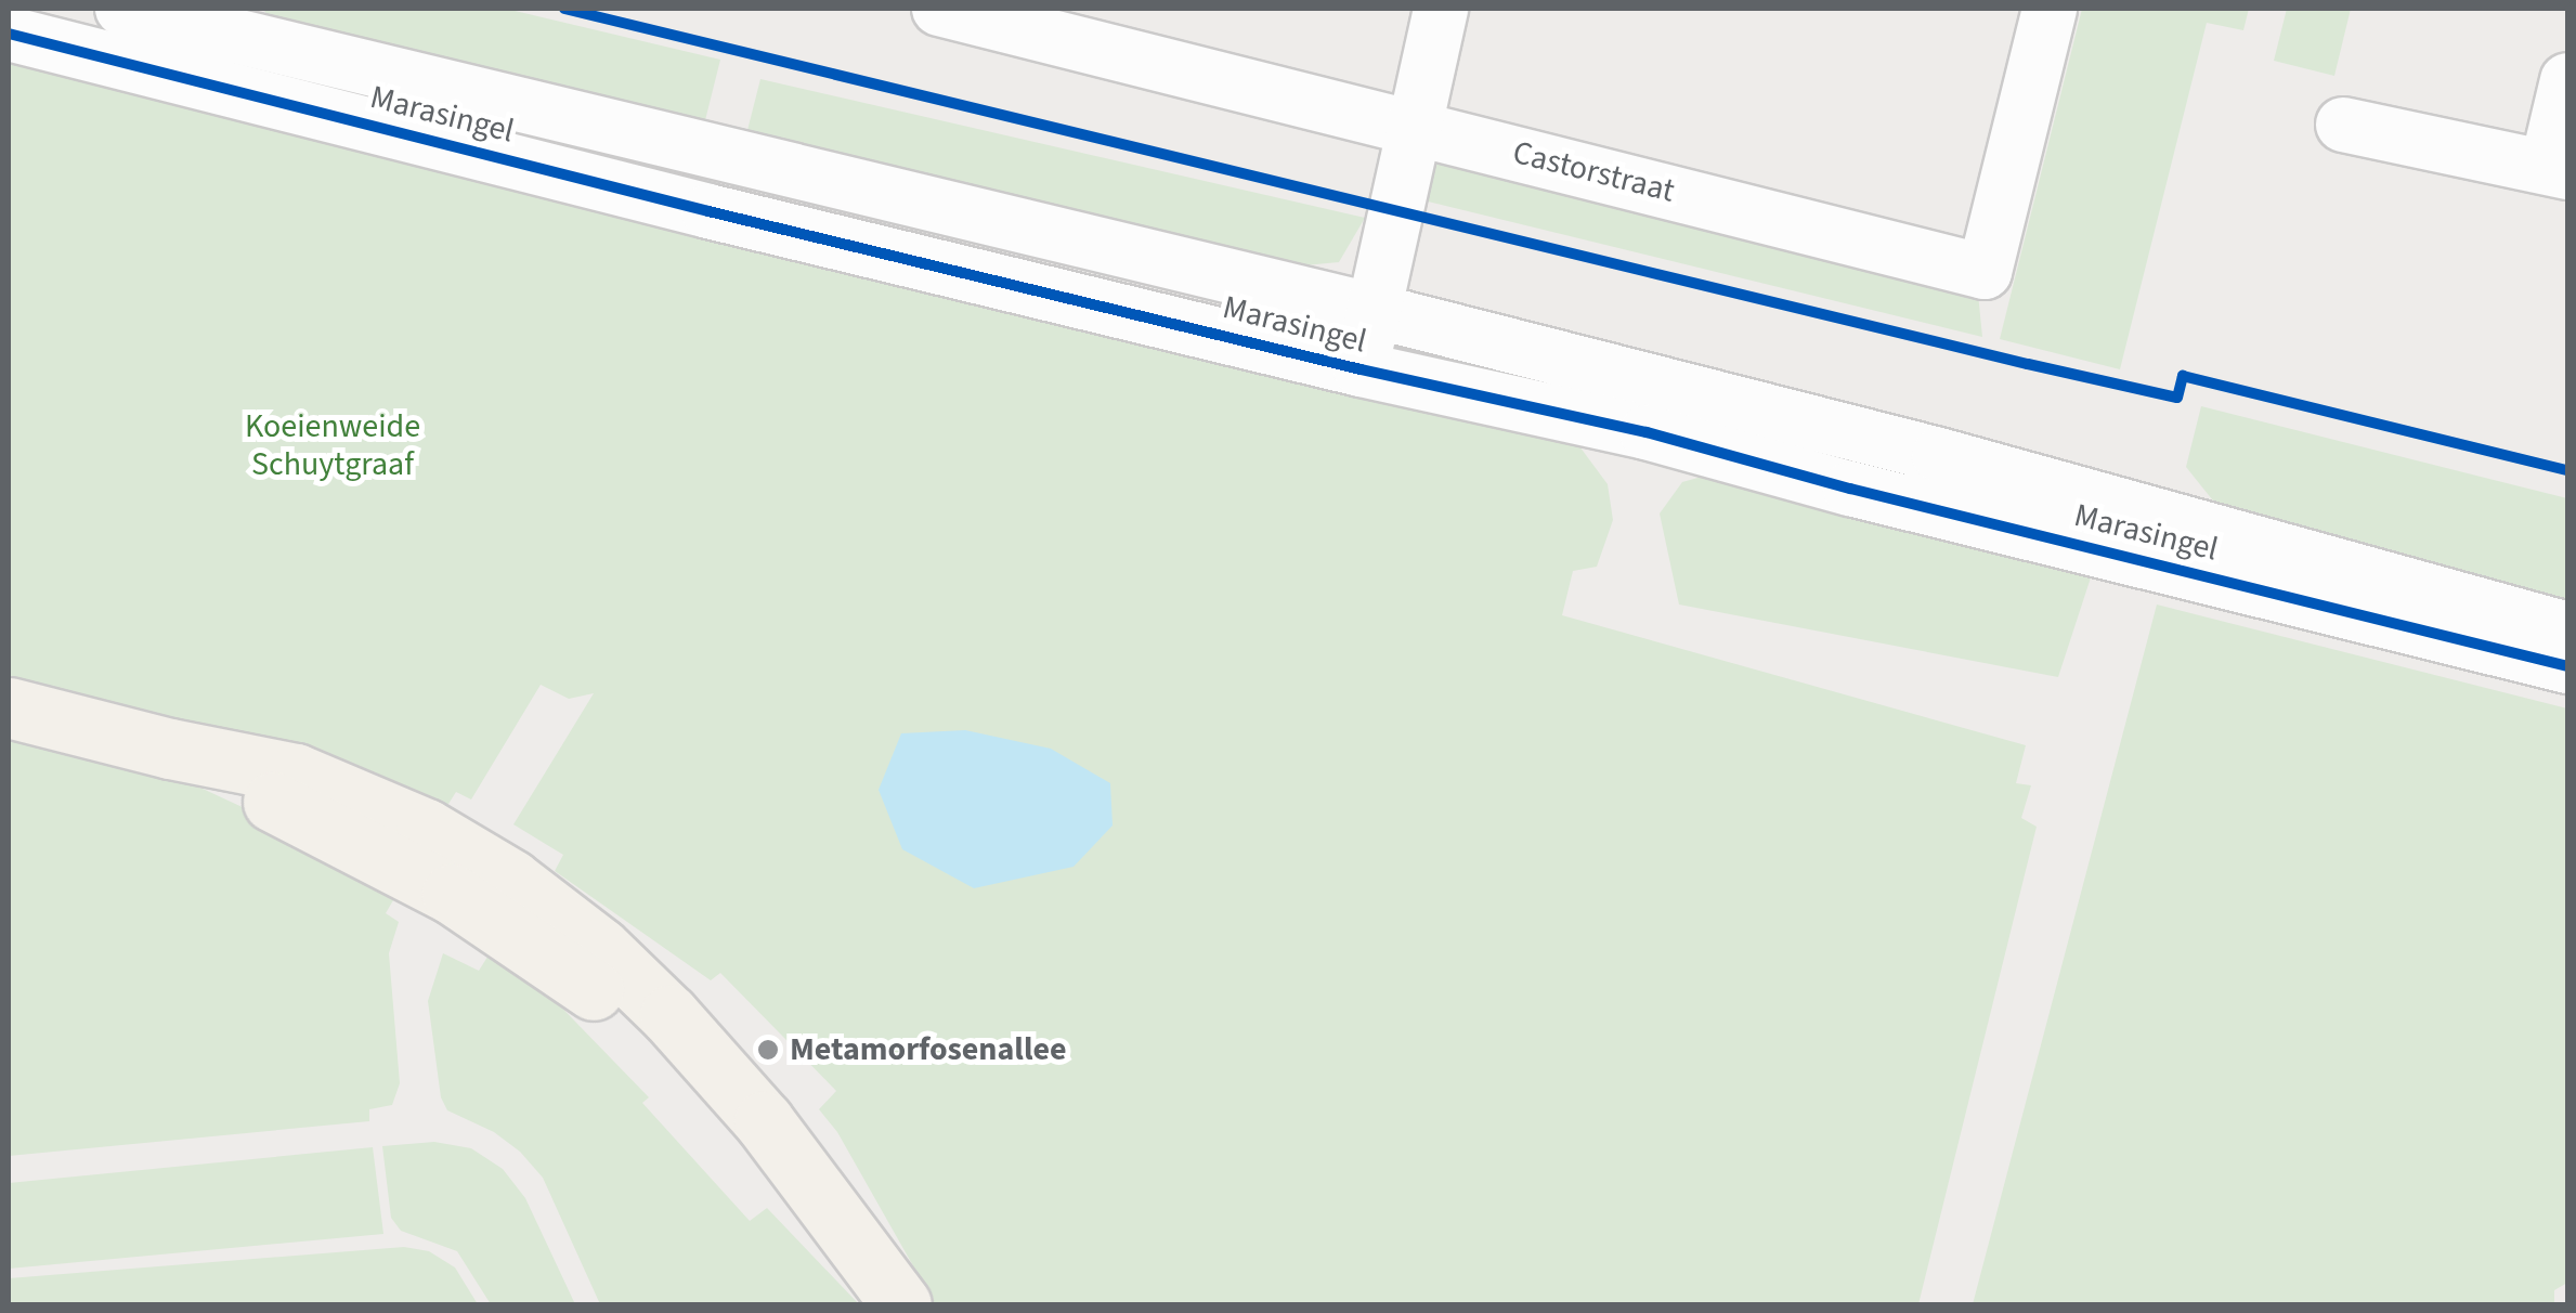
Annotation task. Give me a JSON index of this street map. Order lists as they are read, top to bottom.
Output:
{
  "streets": {
    "street": ["Marasingel", "Castorstraat"]
  },
  "parks": ["Koeienweide Schuytgraaf"],
  "places": ["Metamorfosenallee"]
}
